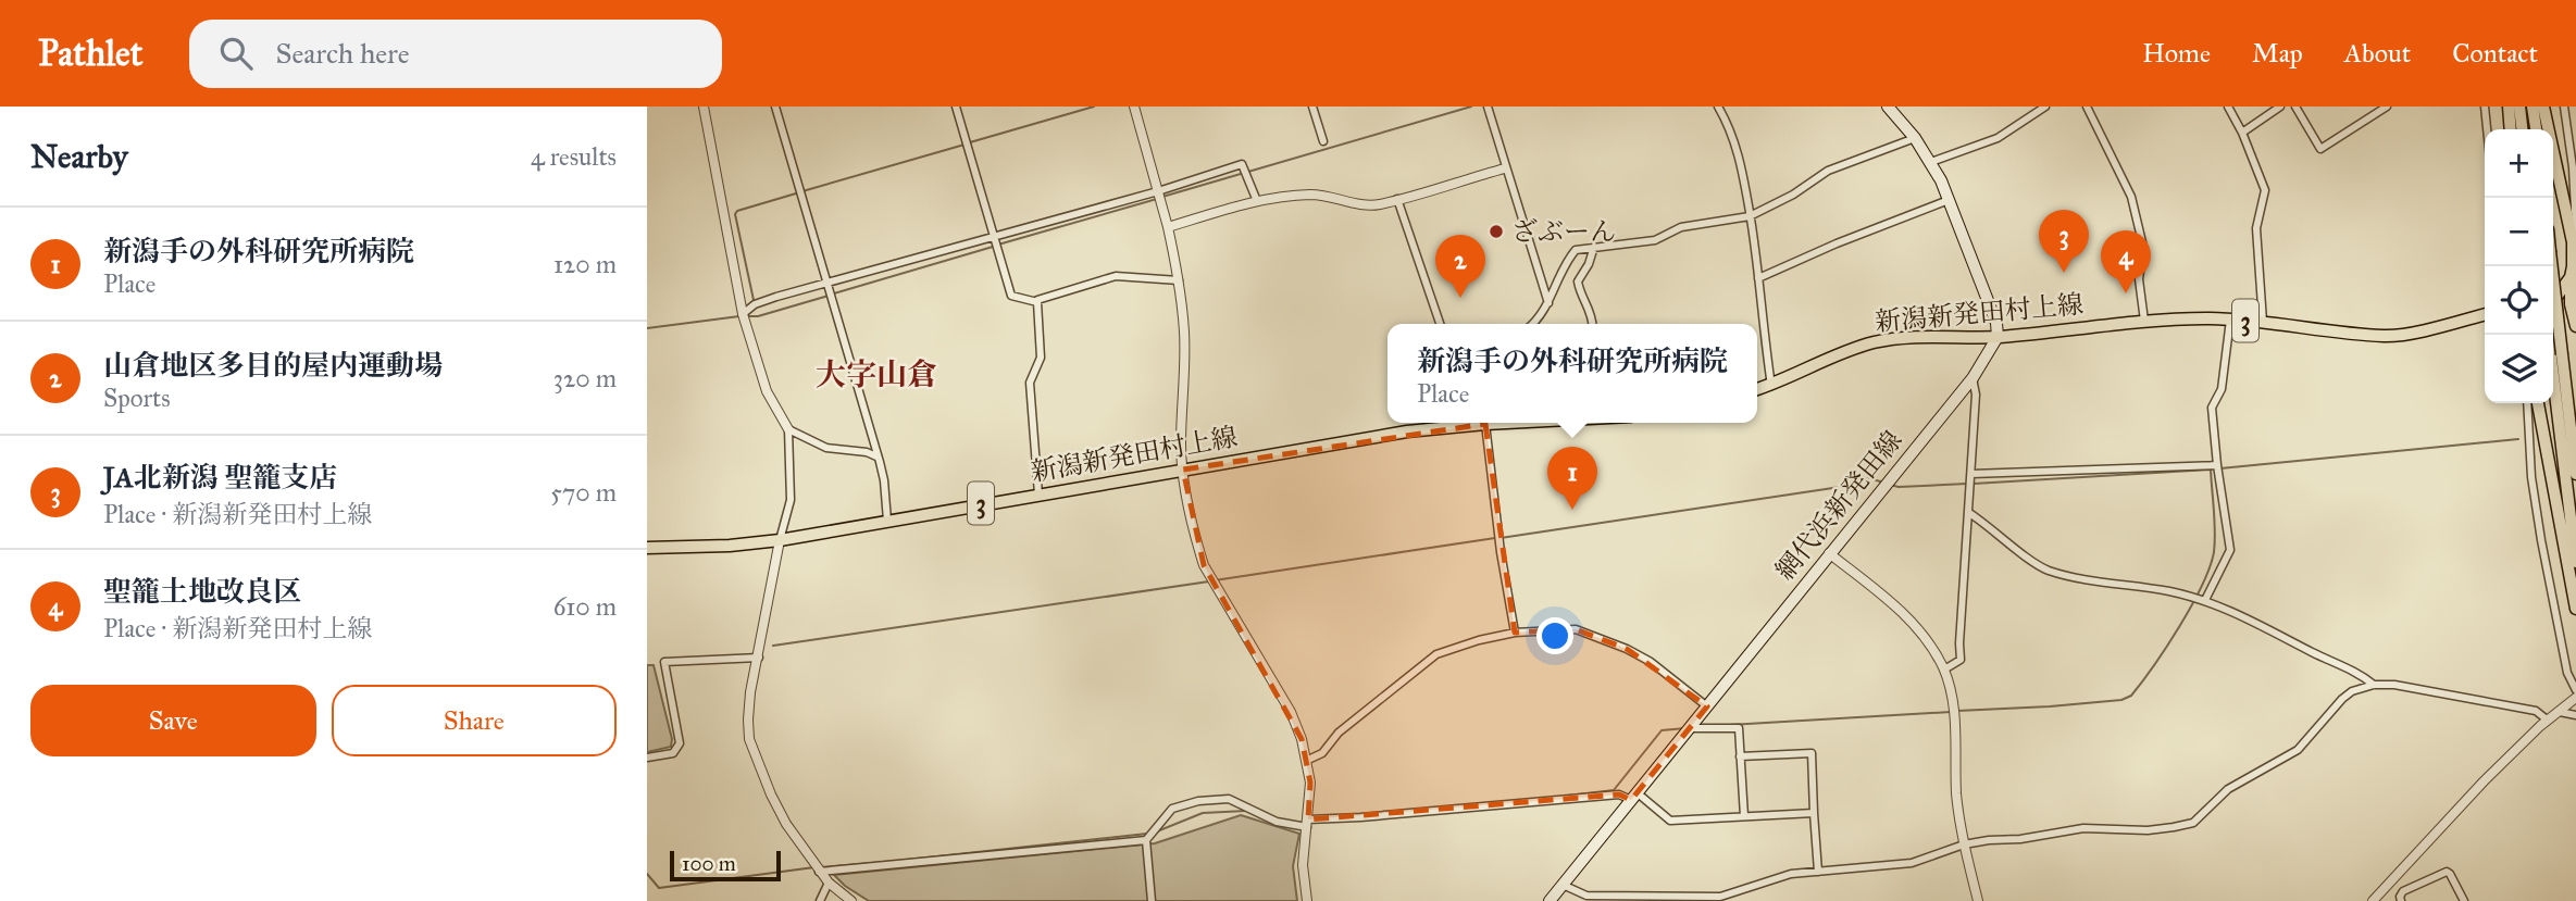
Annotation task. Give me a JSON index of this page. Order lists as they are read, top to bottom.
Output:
{
  "streets": {
    "main road": ["新潟新発田村上線", "3", "網代浜新発田線"]
  },
  "crossings": [
    ["新潟新発田村上線", "網代浜新発田線"]
  ],
  "districts": ["大字山倉"],
  "places": ["ざぶーん"],
  "scale_bar": "100 m",
  "page": {
    "header": "Pathlet",
    "search": "Search here",
    "nav": [
      "Home",
      "Map",
      "About",
      "Contact"
    ],
    "heading": ["Nearby", "4 results"],
    "map_buttons": ["+", "−"],
    "list": [
      {
        "mark": "1",
        "name": "新潟手の外科研究所病院",
        "note": "Place",
        "value": "120 m"
      },
      {
        "mark": "2",
        "name": "山倉地区多目的屋内運動場",
        "note": "Sports",
        "value": "320 m"
      },
      {
        "mark": "3",
        "name": "JA北新潟 聖籠支店",
        "note": "Place · 新潟新発田村上線",
        "value": "570 m"
      },
      {
        "mark": "4",
        "name": "聖籠土地改良区",
        "note": "Place · 新潟新発田村上線",
        "value": "610 m"
      }
    ],
    "pins": [
      "3",
      "4",
      "2",
      "1"
    ],
    "popup": ["新潟手の外科研究所病院", "Place"],
    "buttons": ["Save", "Share"],
    "scale": "100 m"
  }
}
